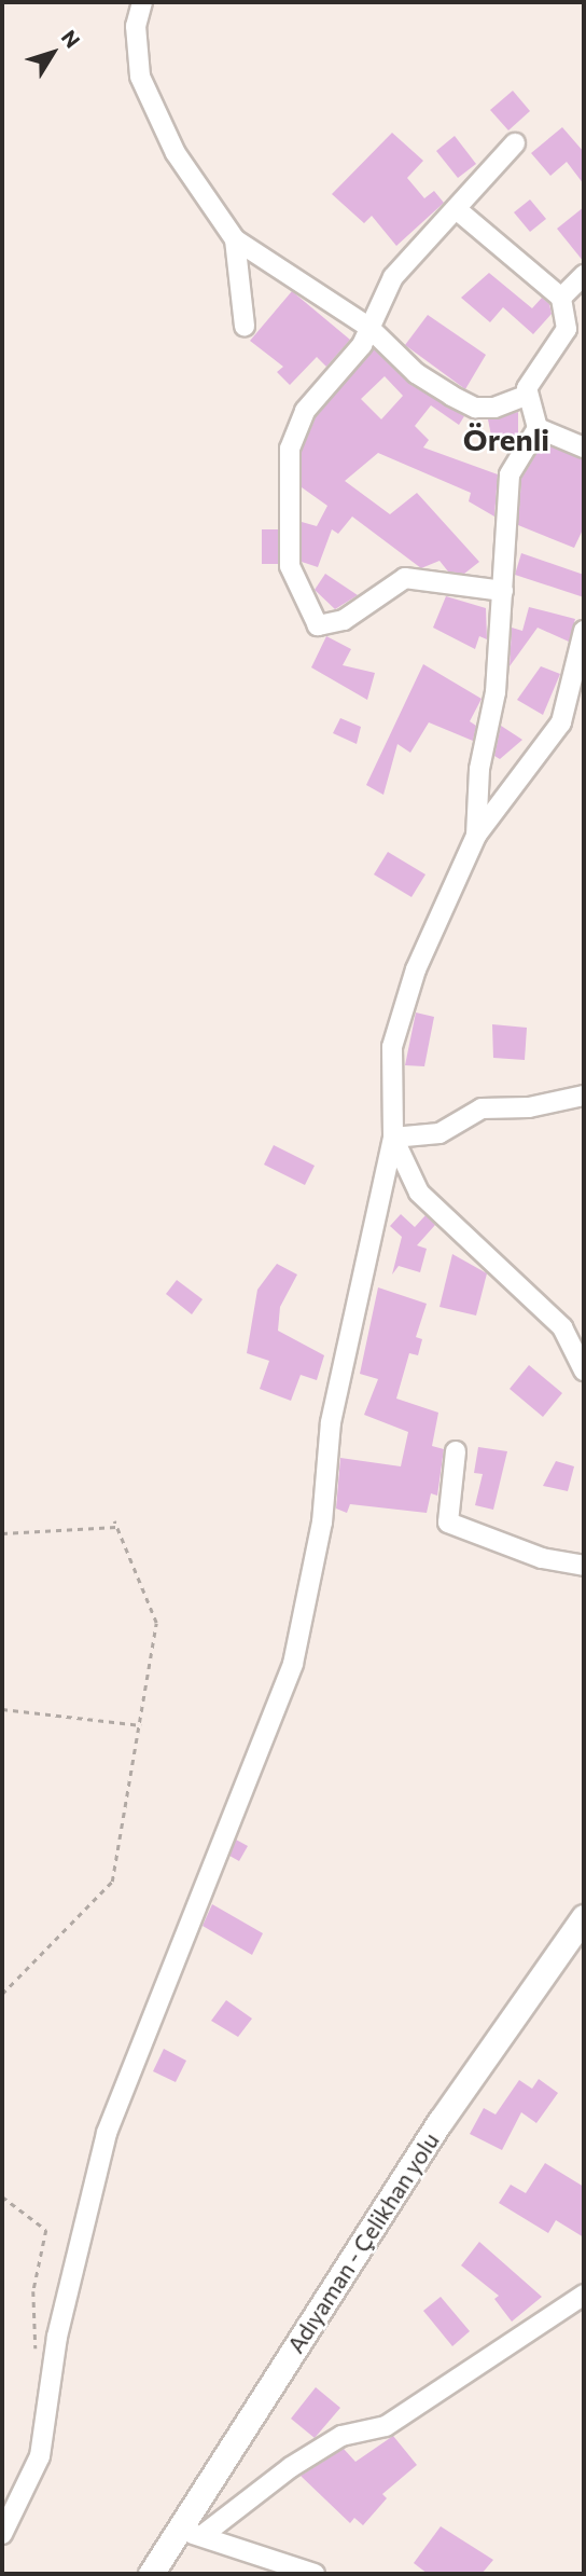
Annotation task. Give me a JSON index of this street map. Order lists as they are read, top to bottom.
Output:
{
  "streets": {
    "main road": ["Adıyaman - Çelikhan yolu"]
  },
  "districts": ["Örenli"],
  "north": "top right"
}
